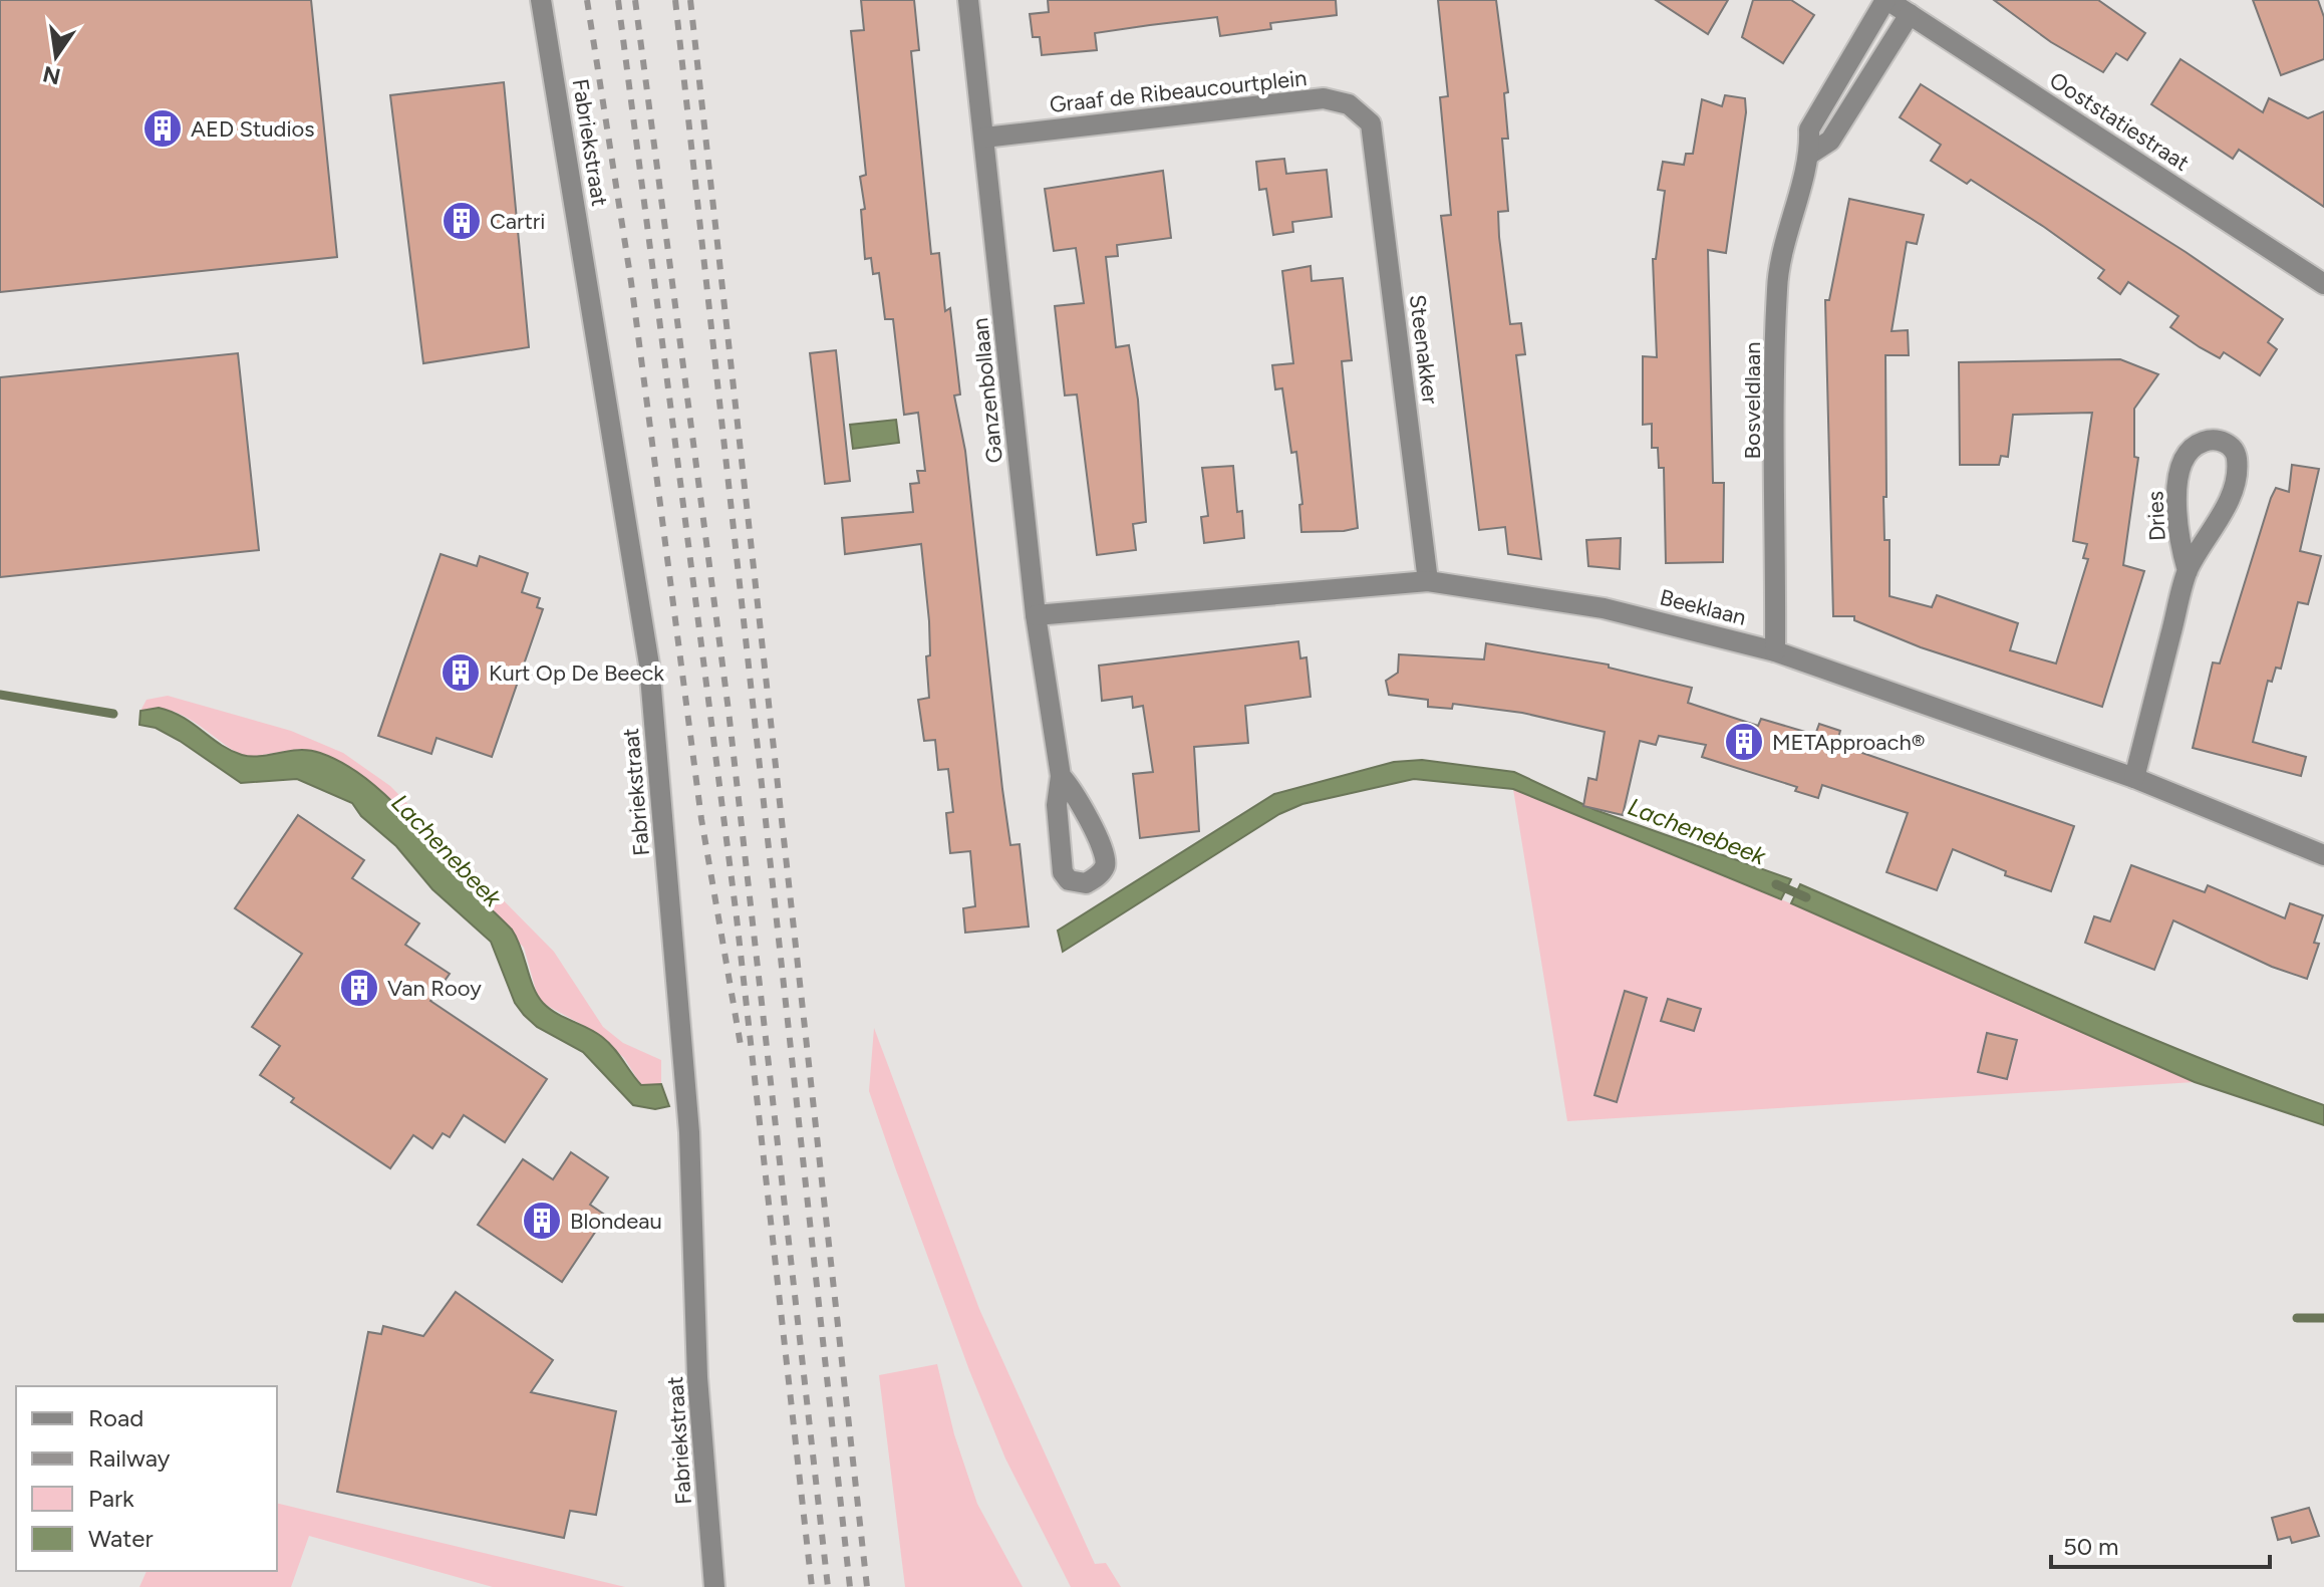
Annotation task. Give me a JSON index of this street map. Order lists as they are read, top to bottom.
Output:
{
  "streets": {
    "street": [
      "Graaf de Ribeaucourtplein",
      "Ooststatiestraat",
      "Fabriekstraat",
      "Steenakker",
      "Ganzenbollaan",
      "Bosveldlaan",
      "Dries",
      "Beeklaan"
    ]
  },
  "crossings": [
    ["Graaf de Ribeaucourtplein", "Steenakker"],
    ["Graaf de Ribeaucourtplein", "Ganzenbollaan"],
    ["Ooststatiestraat", "Bosveldlaan"],
    ["Steenakker", "Beeklaan"],
    ["Ganzenbollaan", "Beeklaan"],
    ["Bosveldlaan", "Beeklaan"],
    ["Dries", "Beeklaan"]
  ],
  "water": ["Lachenebeek"],
  "places": {
    "building": [
      "AED Studios",
      "Cartri",
      "Kurt Op De Beeck",
      "METApproach®",
      "Van Rooy",
      "Blondeau"
    ]
  },
  "legend": [
    "Road",
    "Railway",
    "Park",
    "Water"
  ],
  "scale_bar": "50 m",
  "north": "bottom"
}
